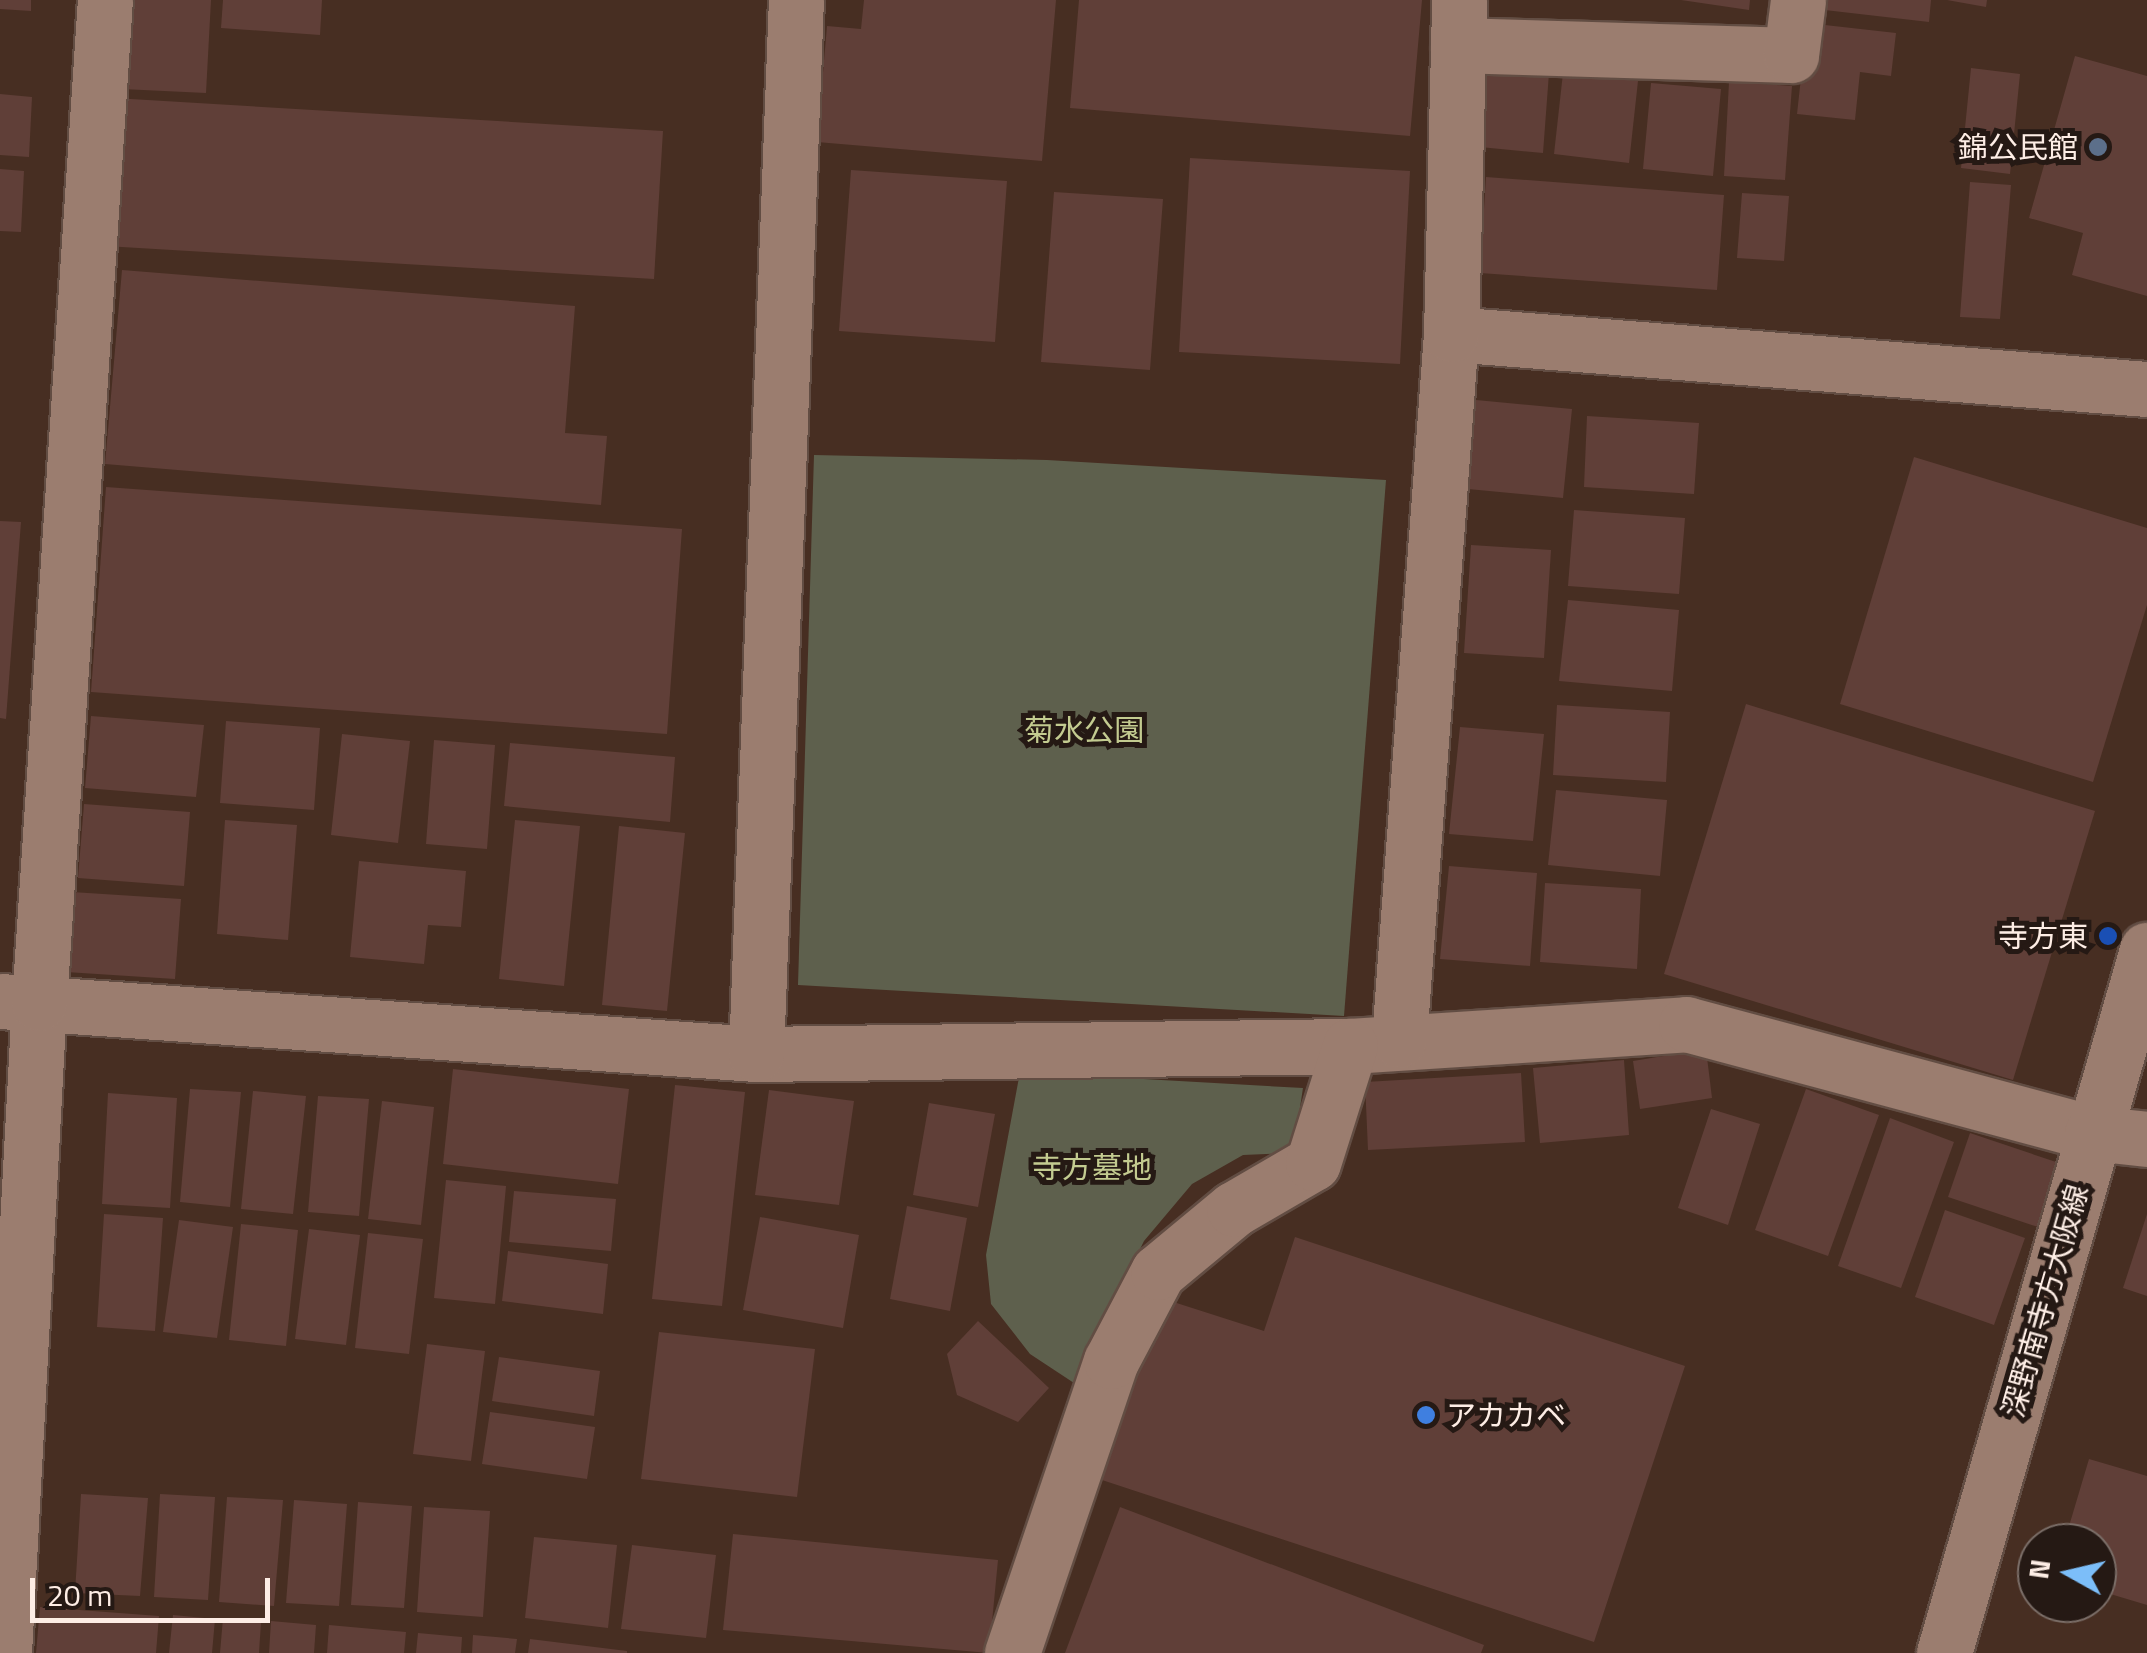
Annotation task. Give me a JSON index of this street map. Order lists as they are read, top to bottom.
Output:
{
  "streets": {
    "street": ["深野南寺方大阪線"]
  },
  "parks": ["菊水公園", "寺方墓地"],
  "places": ["錦公民館", "寺方東", "アカカベ"],
  "scale_bar": "20 m",
  "north": "left"
}
